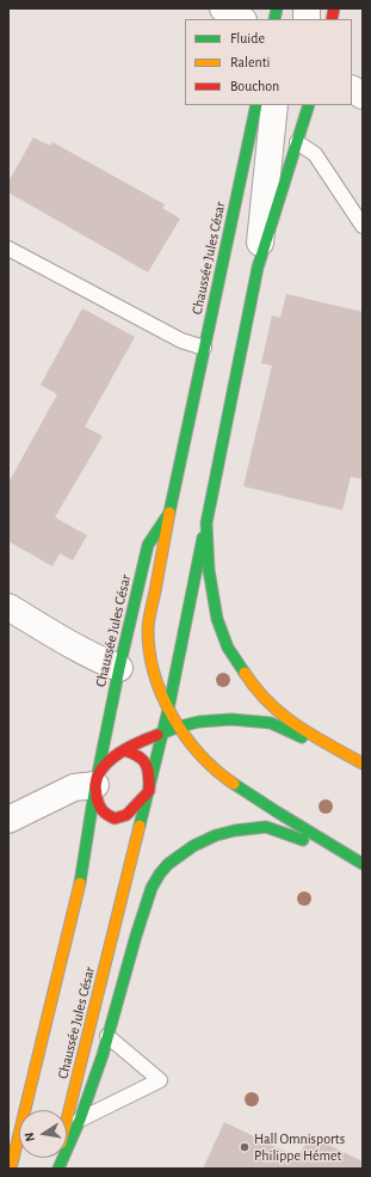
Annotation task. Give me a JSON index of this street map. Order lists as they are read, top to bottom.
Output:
{
  "streets": {
    "main road": ["Chaussée Jules César"]
  },
  "places": ["Hall Omnisports Philippe Hémet"],
  "legend": ["Fluide", "Ralenti", "Bouchon"],
  "north": "left"
}
